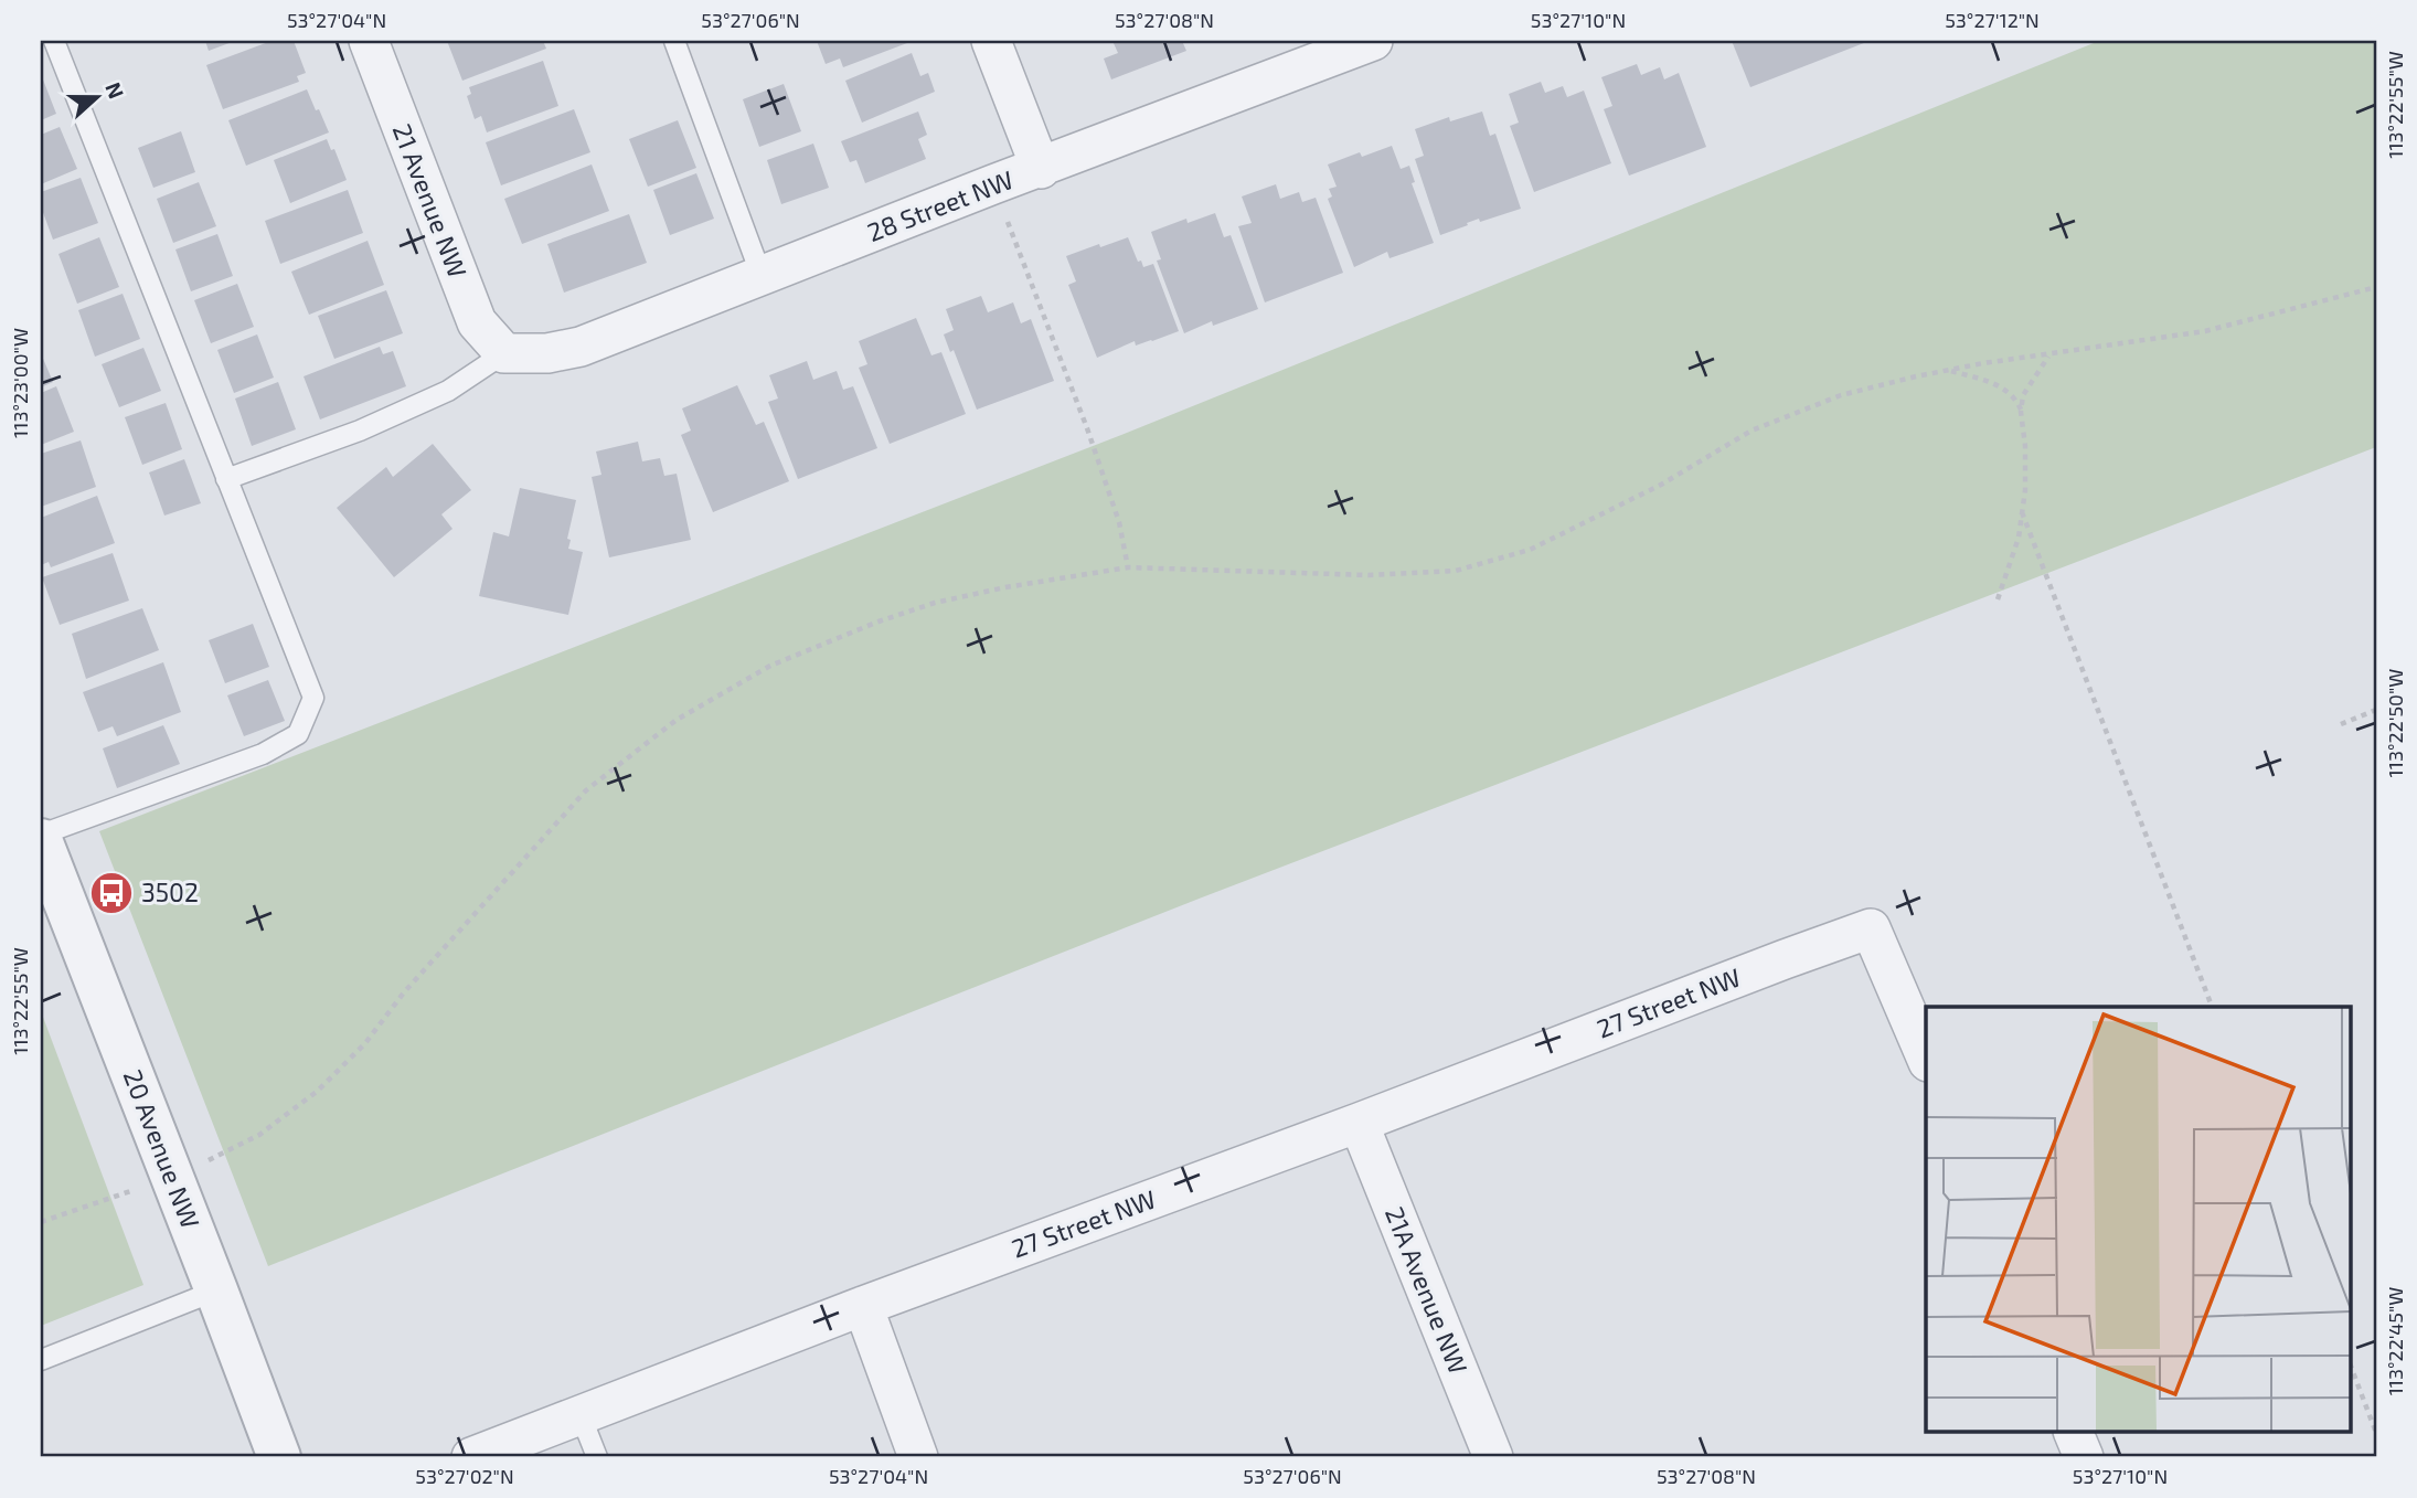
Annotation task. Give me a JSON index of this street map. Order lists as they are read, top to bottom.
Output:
{
  "streets": {
    "street": [
      "21 Avenue NW",
      "28 Street NW",
      "27 Street NW",
      "20 Avenue NW",
      "21A Avenue NW"
    ]
  },
  "crossings": [
    ["21 Avenue NW", "28 Street NW"],
    ["27 Street NW", "21A Avenue NW"]
  ],
  "places": {
    "bus stop": ["3502"]
  },
  "north": "right",
  "coordinates": [
    "53°27'04\"N",
    "53°27'06\"N",
    "53°27'08\"N",
    "53°27'10\"N",
    "53°27'12\"N",
    "113°22'55\"W",
    "113°23'00\"W",
    "113°22'50\"W",
    "113°22'45\"W",
    "53°27'02\"N"
  ]
}
